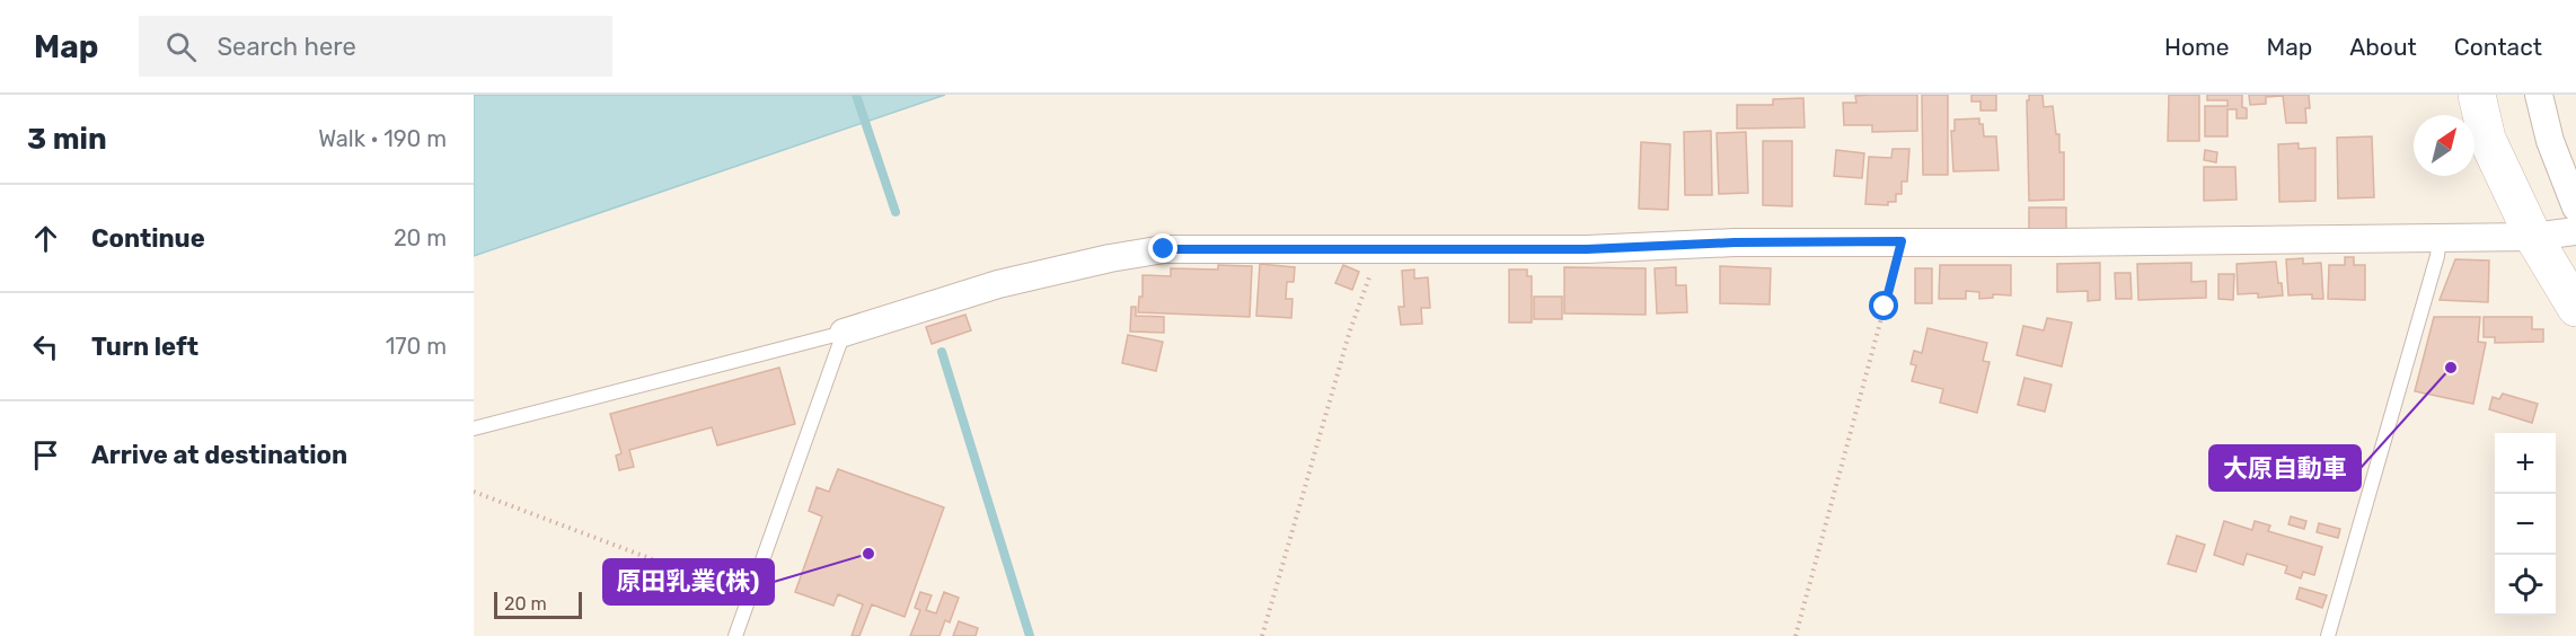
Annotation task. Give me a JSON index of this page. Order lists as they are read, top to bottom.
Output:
{
  "places": ["大原自動車", "原田乳業(株)"],
  "scale_bar": "20 m",
  "north": "top right",
  "page": {
    "header": "Map",
    "search": "Search here",
    "nav": [
      "Home",
      "Map",
      "About",
      "Contact"
    ],
    "heading": ["3 min", "Walk · 190 m"],
    "list": [
      ["Continue", "20 m"],
      ["Turn left", "170 m"],
      "Arrive at destination"
    ],
    "map_buttons": ["+", "−"],
    "scale": "20 m"
  }
}
